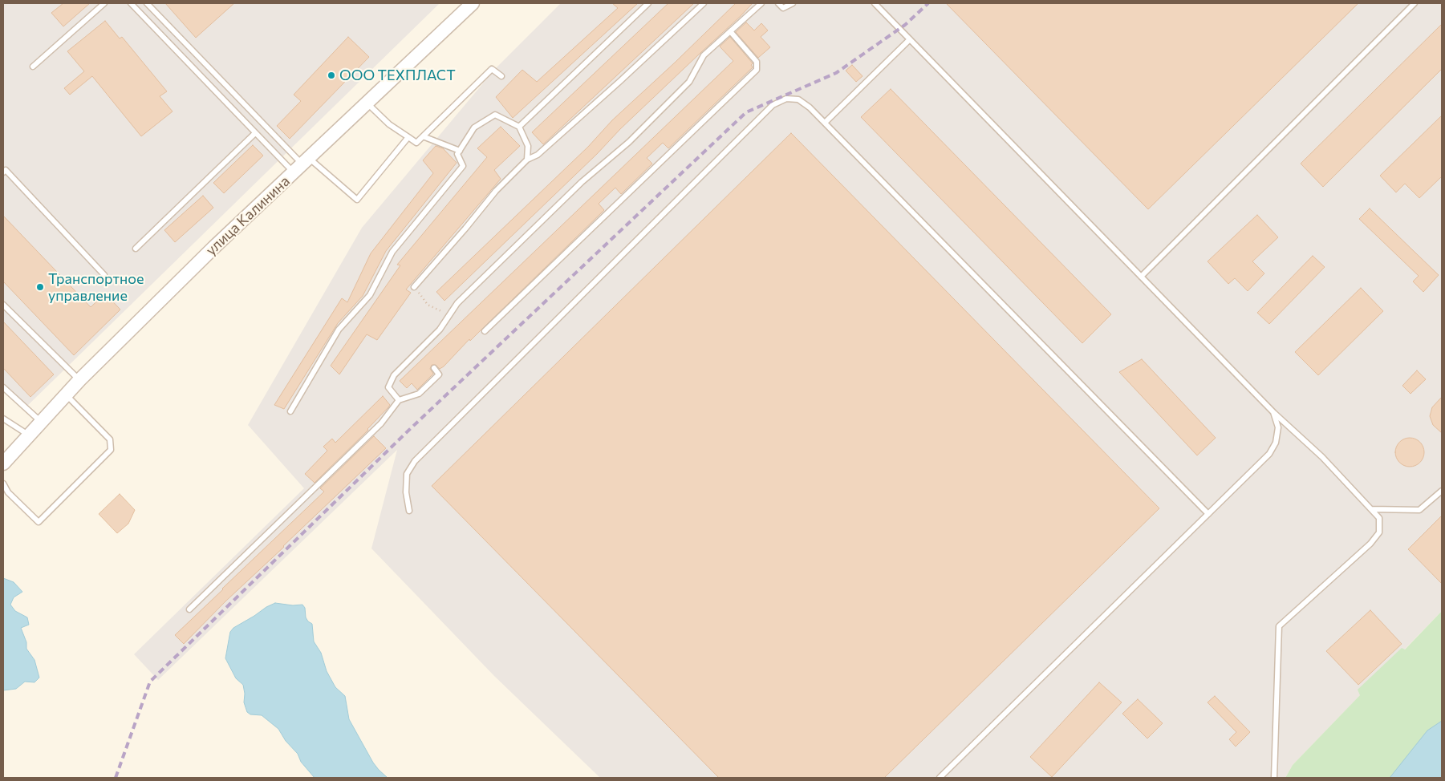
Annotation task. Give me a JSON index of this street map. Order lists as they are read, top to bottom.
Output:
{
  "streets": {
    "street": ["улица Калинина"]
  },
  "places": ["ООО ТЕХПЛАСТ", "Транспортное управление"]
}
